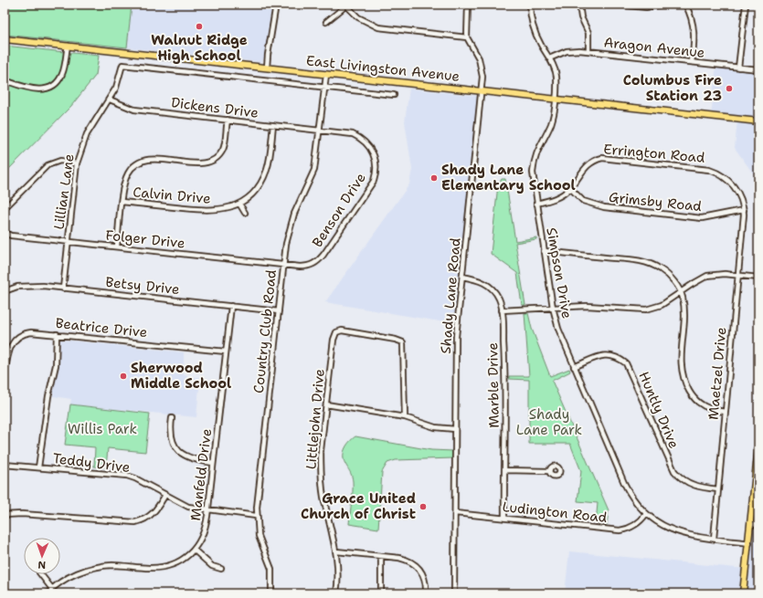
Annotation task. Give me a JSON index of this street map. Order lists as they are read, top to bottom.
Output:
{
  "streets": {
    "main road": ["East Livingston Avenue"],
    "street": [
      "Aragon Avenue",
      "Dickens Drive",
      "Errington Road",
      "Lillian Lane",
      "Calvin Drive",
      "Grimsby Road",
      "Benson Drive",
      "Folger Drive",
      "Simpson Drive",
      "Betsy Drive",
      "Shady Lane Road",
      "Beatrice Drive",
      "Country Club Road",
      "Maetzel Drive",
      "Marble Drive",
      "Huntly Drive",
      "Littlejohn Drive",
      "Teddy Drive",
      "Manfeld Drive",
      "Ludington Road"
    ]
  },
  "crossings": [
    ["Aragon Avenue", "Simpson Drive"],
    ["East Livingston Avenue", "Simpson Drive"],
    ["East Livingston Avenue", "Shady Lane Road"],
    ["East Livingston Avenue", "Country Club Road"],
    ["Dickens Drive", "Lillian Lane"],
    ["Dickens Drive", "Calvin Drive"],
    ["Dickens Drive", "Benson Drive"],
    ["Dickens Drive", "Country Club Road"],
    ["Errington Road", "Grimsby Road"],
    ["Errington Road", "Simpson Drive"],
    ["Errington Road", "Maetzel Drive"],
    ["Lillian Lane", "Folger Drive"],
    ["Lillian Lane", "Betsy Drive"],
    ["Lillian Lane", "Country Club Road"],
    ["Grimsby Road", "Maetzel Drive"],
    ["Benson Drive", "Folger Drive"],
    ["Benson Drive", "Country Club Road"],
    ["Folger Drive", "Country Club Road"],
    ["Simpson Drive", "Maetzel Drive"],
    ["Simpson Drive", "Huntly Drive"],
    ["Simpson Drive", "Ludington Road"],
    ["Betsy Drive", "Country Club Road"],
    ["Betsy Drive", "Manfeld Drive"],
    ["Shady Lane Road", "Marble Drive"],
    ["Shady Lane Road", "Ludington Road"],
    ["Beatrice Drive", "Manfeld Drive"],
    ["Country Club Road", "Teddy Drive"],
    ["Maetzel Drive", "Huntly Drive"],
    ["Marble Drive", "Ludington Road"],
    ["Teddy Drive", "Manfeld Drive"]
  ],
  "parks": ["Shady Lane Park", "Willis Park"],
  "places": [
    "Walnut Ridge High School",
    "Columbus Fire Station 23",
    "Shady Lane Elementary School",
    "Sherwood Middle School",
    "Grace United Church of Christ"
  ],
  "north": "bottom"
}
